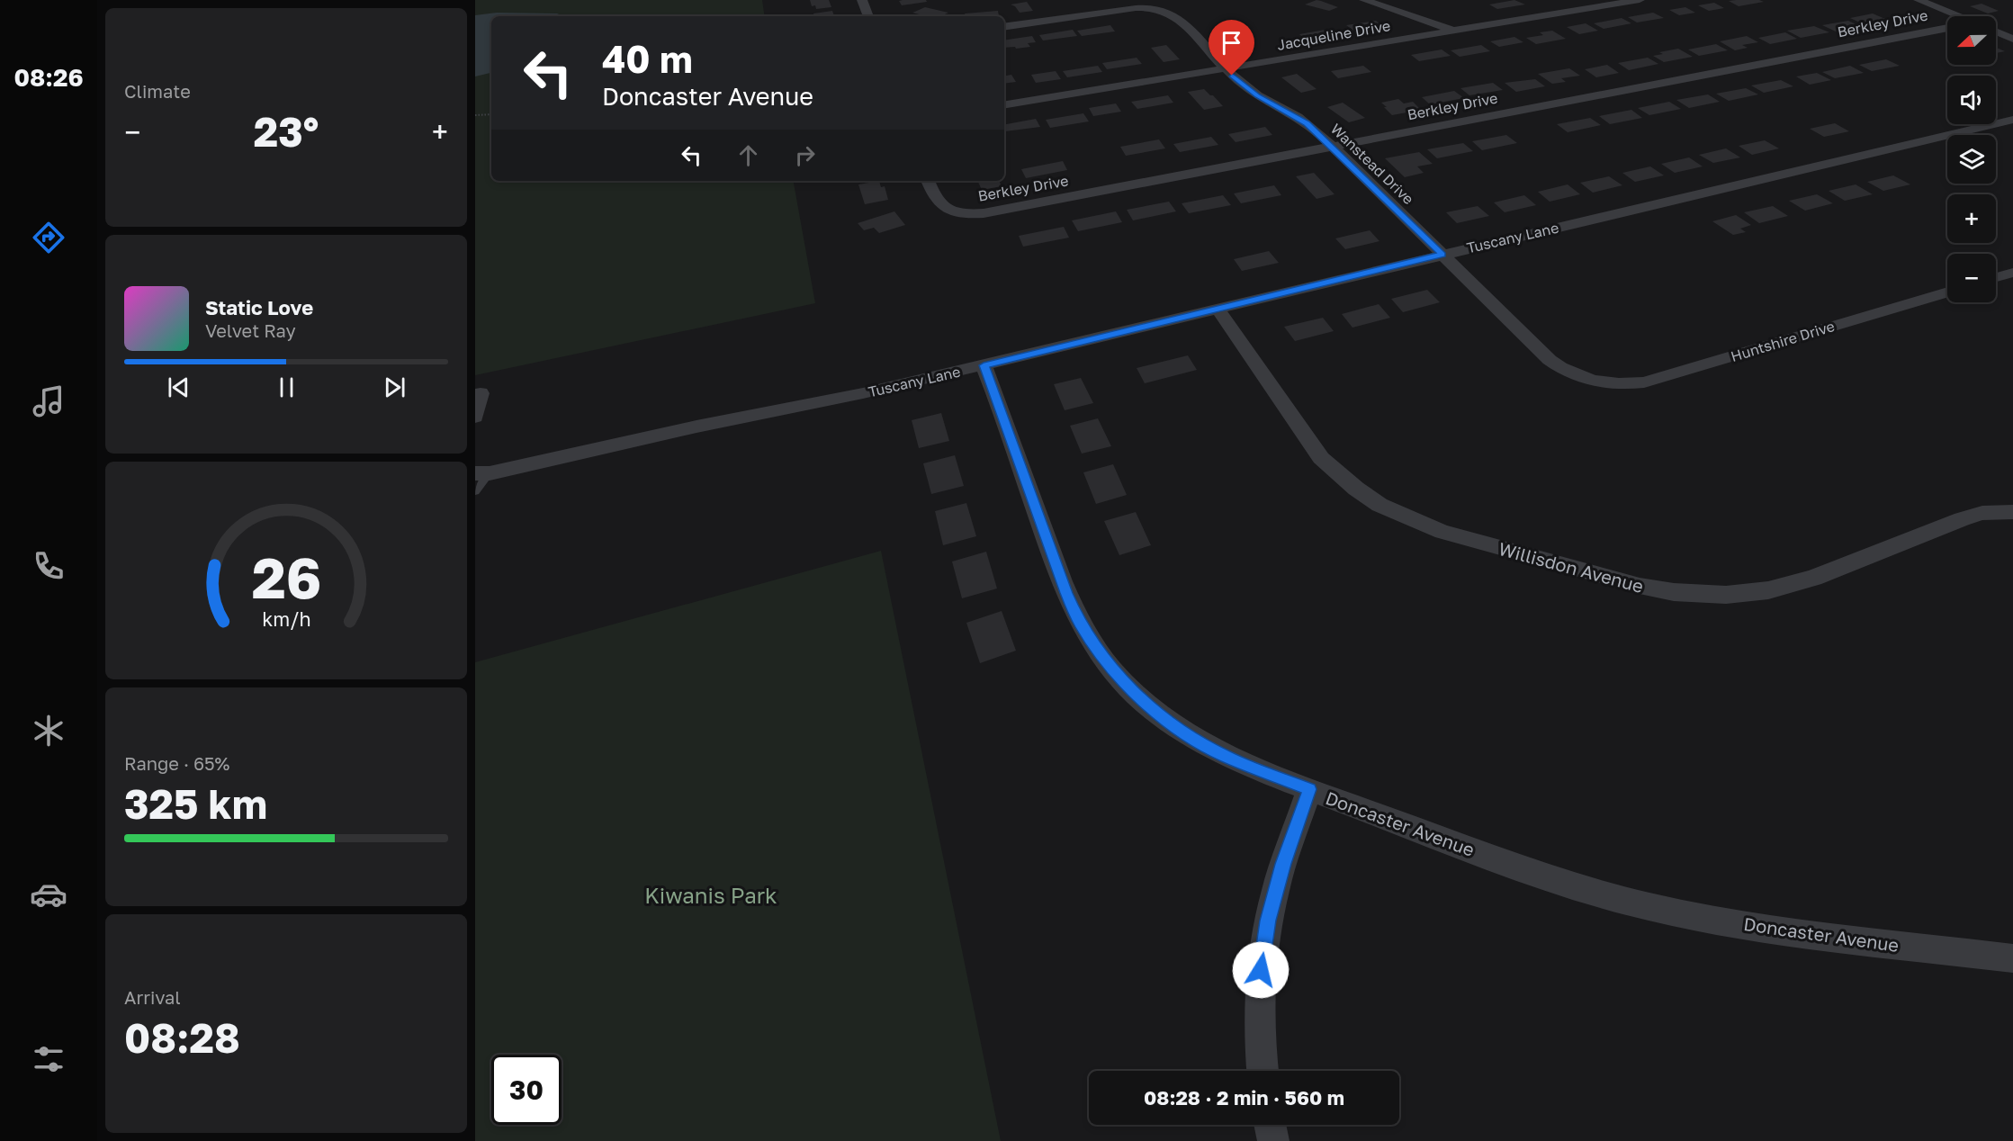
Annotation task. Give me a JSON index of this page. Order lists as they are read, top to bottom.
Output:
{
  "streets": {
    "street": [
      "Berkley Drive",
      "Jacqueline Drive",
      "Wanstead Drive",
      "Tuscany Lane",
      "Huntshire Drive",
      "Willisdon Avenue",
      "Doncaster Avenue"
    ]
  },
  "crossings": [
    ["Berkley Drive", "Wanstead Drive"],
    ["Jacqueline Drive", "Wanstead Drive"],
    ["Wanstead Drive", "Tuscany Lane"],
    ["Wanstead Drive", "Huntshire Drive"],
    ["Tuscany Lane", "Willisdon Avenue"],
    ["Tuscany Lane", "Doncaster Avenue"]
  ],
  "parks": ["Kiwanis Park"],
  "north": "left",
  "page": {
    "tabs": "08:26",
    "tile": [
      "Climate",
      ["Range · 65%", "325 km"],
      ["Arrival", "08:28"]
    ],
    "map_buttons": ["+", "−"],
    "turn": ["40 m", "Doncaster Avenue"],
    "heat": ["−", "23°", "+"],
    "song": ["Static Love", "Velvet Ray"],
    "limit": "30",
    "trip": "08:28 · 2 min · 560 m",
    "gauge": ["26", "km/h"]
  }
}
